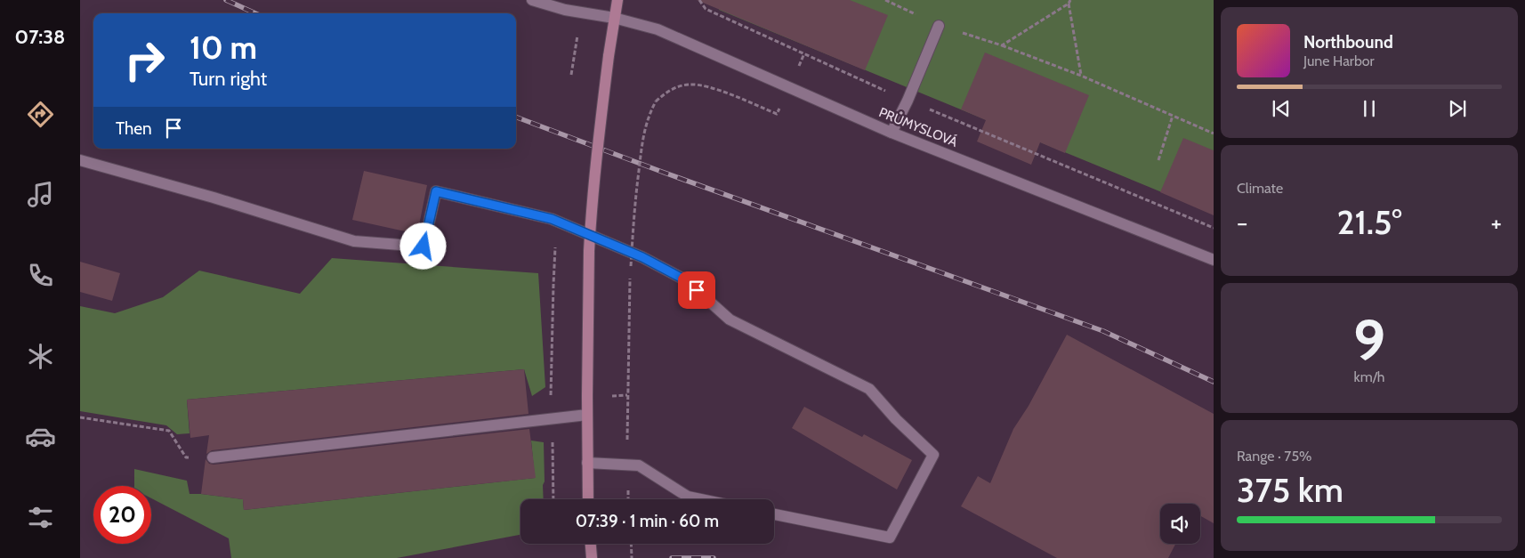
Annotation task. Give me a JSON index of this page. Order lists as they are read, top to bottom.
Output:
{
  "streets": {
    "street": ["PRŮMYSLOVÁ"]
  },
  "page": {
    "tabs": "07:38",
    "turn": ["10 m", "Turn right"],
    "song": ["Northbound", "June Harbor"],
    "then": "Then",
    "tile": [
      "Climate",
      ["9", "km/h"],
      ["Range · 75%", "375 km"]
    ],
    "heat": ["−", "21.5°", "+"],
    "limit": "20",
    "trip": "07:39 · 1 min · 60 m"
  }
}
